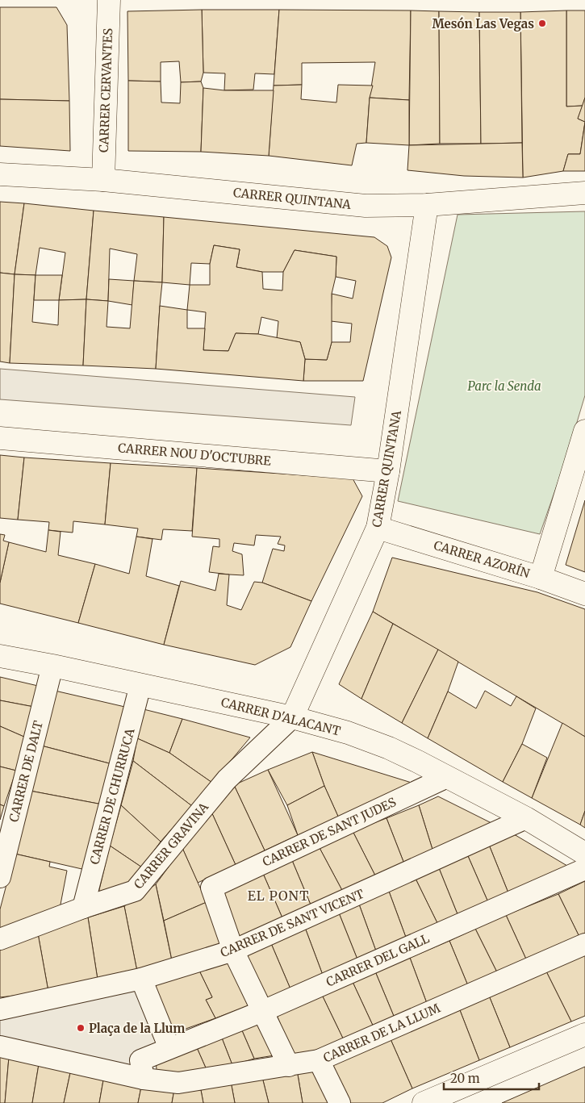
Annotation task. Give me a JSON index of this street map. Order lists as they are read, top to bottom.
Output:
{
  "streets": {
    "street": [
      "CARRER CERVANTES",
      "CARRER QUINTANA",
      "CARRER NOU D'OCTUBRE",
      "CARRER AZORÍN",
      "CARRER D'ALACANT",
      "CARRER DE DALT",
      "CARRER DE CHURRUCA",
      "CARRER DE SANT JUDES",
      "CARRER GRAVINA",
      "CARRER DE SANT VICENT",
      "CARRER DEL GALL",
      "CARRER DE LA LLUM"
    ]
  },
  "crossings": [
    ["CARRER CERVANTES", "CARRER QUINTANA"],
    ["CARRER QUINTANA", "CARRER NOU D'OCTUBRE"],
    ["CARRER QUINTANA", "CARRER AZORÍN"],
    ["CARRER QUINTANA", "CARRER D'ALACANT"],
    ["CARRER QUINTANA", "CARRER GRAVINA"],
    ["CARRER D'ALACANT", "CARRER DE DALT"],
    ["CARRER D'ALACANT", "CARRER DE CHURRUCA"],
    ["CARRER D'ALACANT", "CARRER DE SANT JUDES"],
    ["CARRER D'ALACANT", "CARRER GRAVINA"],
    ["CARRER D'ALACANT", "CARRER DE SANT VICENT"],
    ["CARRER DE CHURRUCA", "CARRER GRAVINA"],
    ["CARRER DE SANT JUDES", "CARRER DE SANT VICENT"],
    ["CARRER DEL GALL", "CARRER DE LA LLUM"]
  ],
  "districts": ["EL PONT"],
  "parks": ["Parc la Senda"],
  "places": ["Mesón Las Vegas", "Plaça de la Llum"],
  "scale_bar": "20 m"
}
